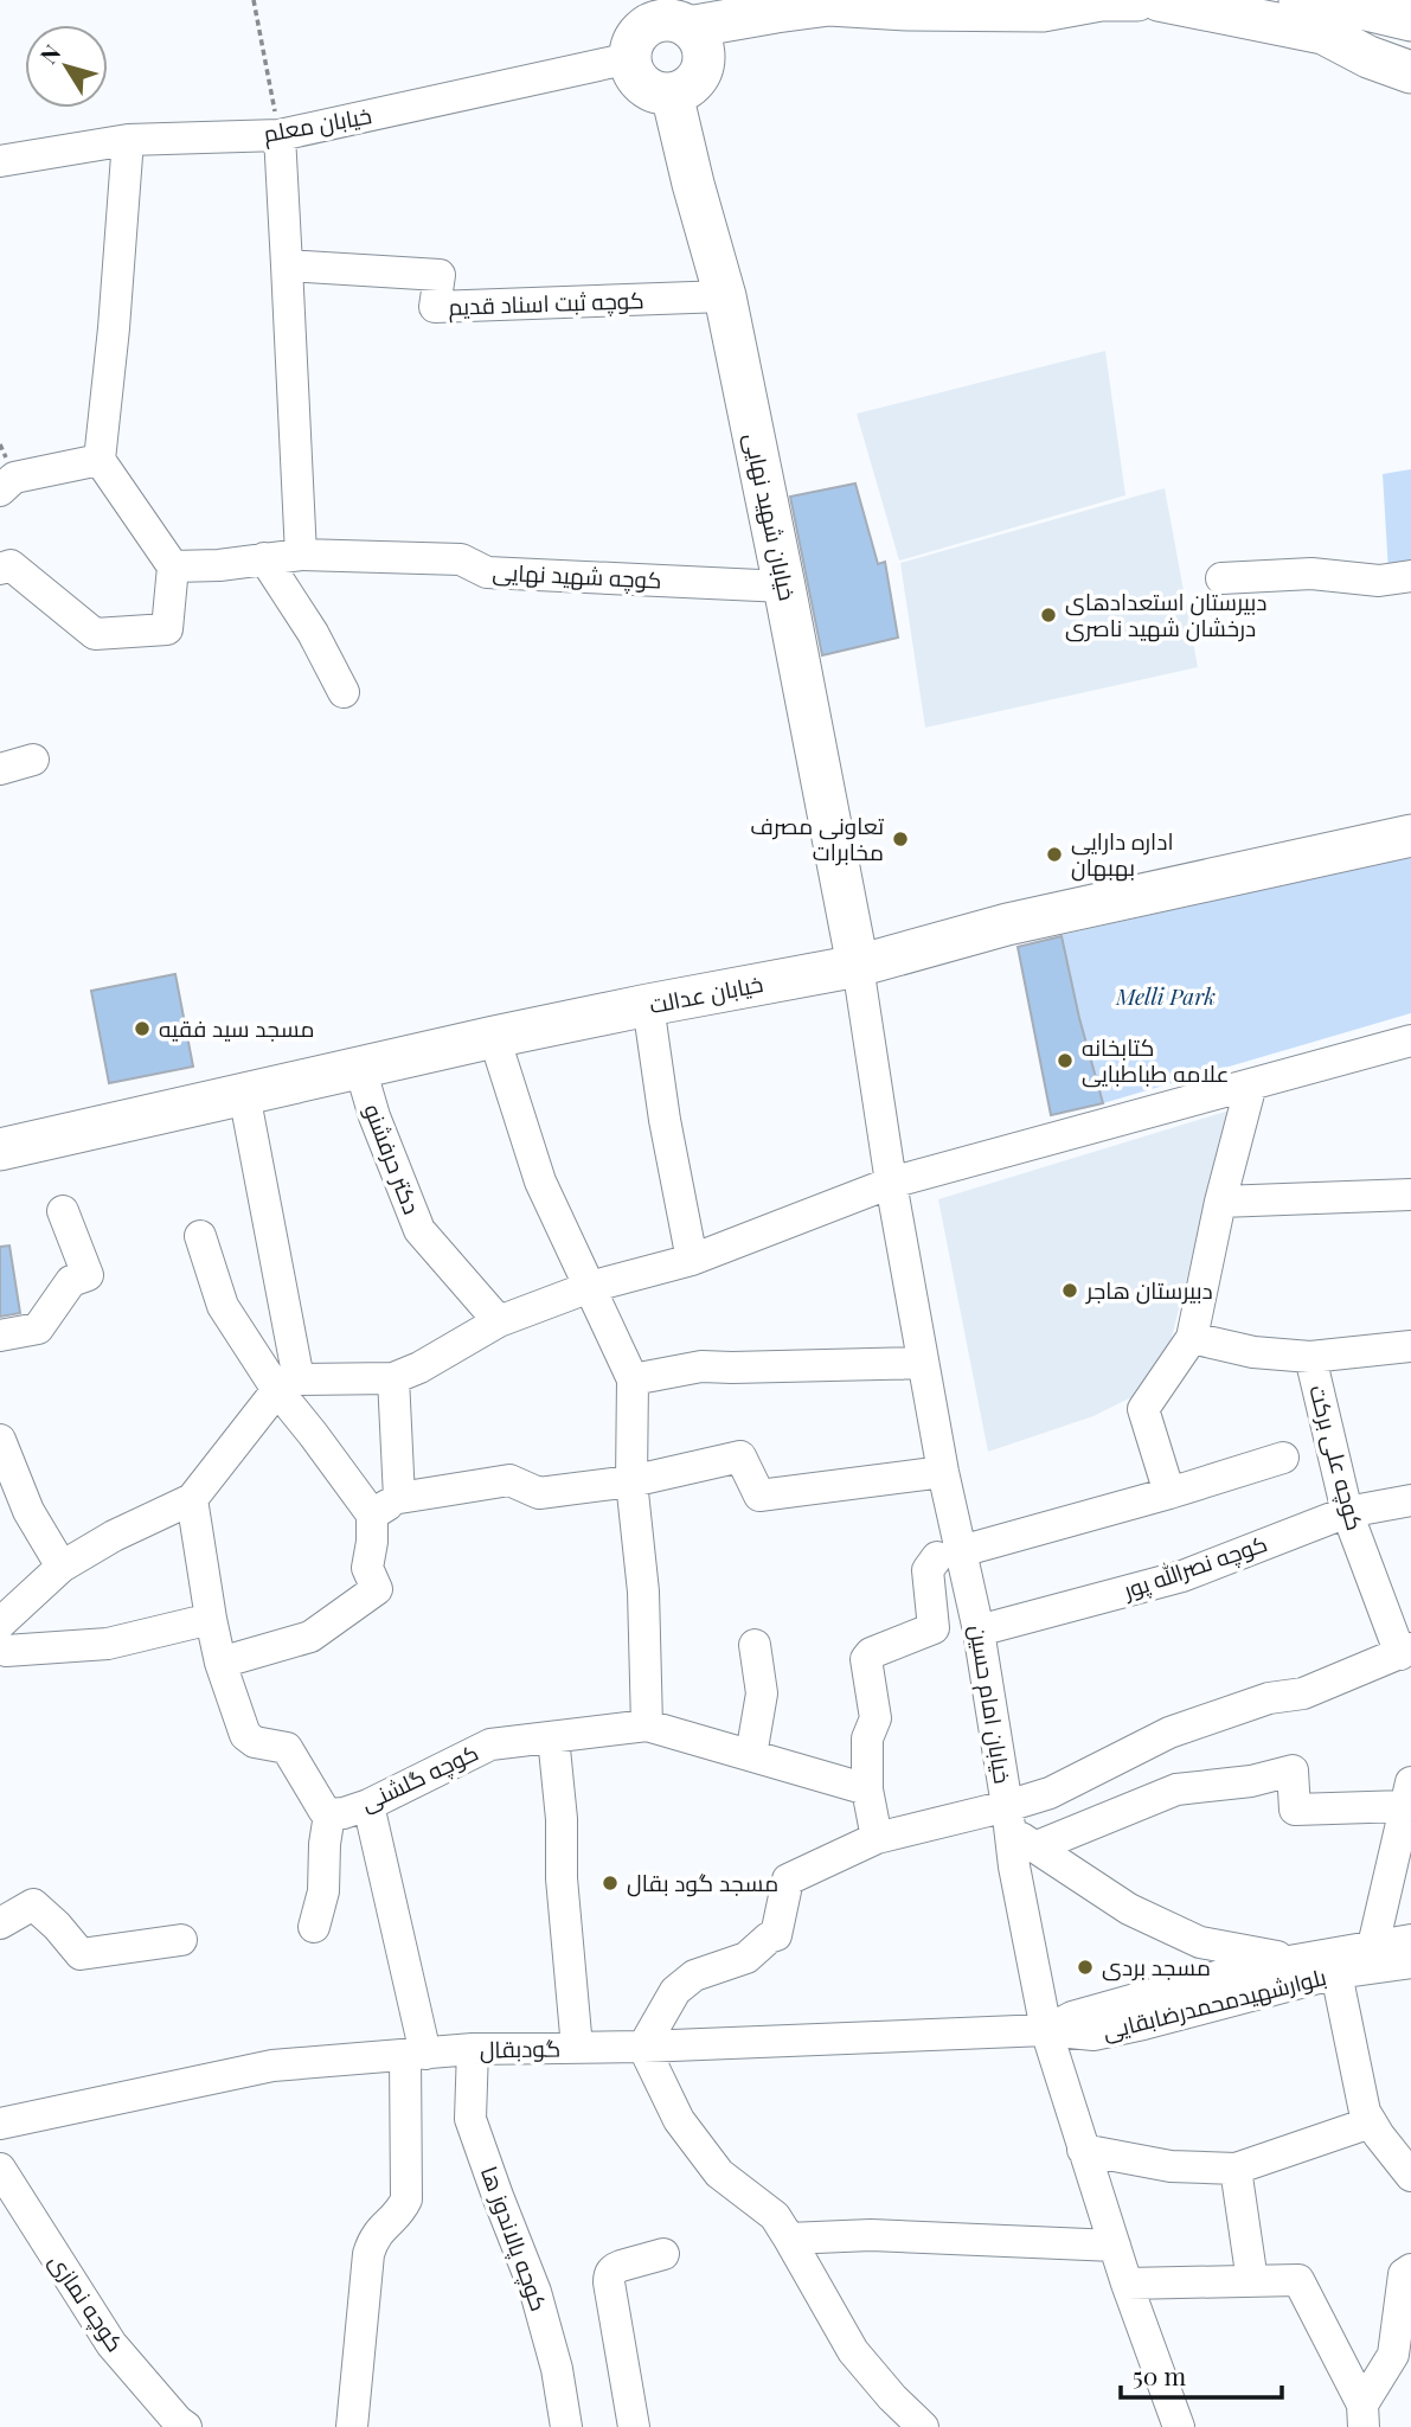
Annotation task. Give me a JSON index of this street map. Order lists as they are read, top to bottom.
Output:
{
  "streets": {
    "main road": ["خیابان شهید نهایی", "خیابان عدالت"],
    "street": [
      "خیابان معلم",
      "کوچه ثبت اسناد قدیم",
      "کوچه شهید نهایی",
      "دکتر حرفشنو",
      "کوچه علی برکت",
      "کوچه نصرالله پور",
      "خیابان امام حسین",
      "کوچه گلشنی",
      "بلوارشهیدمحمدرضابقایی",
      "گودبقال",
      "کوچه پالاندوز ها",
      "کوچه نمازی"
    ]
  },
  "crossings": [
    ["خیابان معلم", "خیابان شهید نهایی"],
    ["کوچه ثبت اسناد قدیم", "خیابان شهید نهایی"],
    ["خیابان شهید نهایی", "کوچه شهید نهایی"],
    ["خیابان شهید نهایی", "خیابان عدالت"],
    ["خیابان شهید نهایی", "خیابان امام حسین"],
    ["خیابان عدالت", "دکتر حرفشنو"],
    ["خیابان عدالت", "خیابان امام حسین"],
    ["کوچه علی برکت", "کوچه نصرالله پور"],
    ["کوچه نصرالله پور", "خیابان امام حسین"],
    ["خیابان امام حسین", "بلوارشهیدمحمدرضابقایی"],
    ["خیابان امام حسین", "گودبقال"],
    ["بلوارشهیدمحمدرضابقایی", "گودبقال"],
    ["گودبقال", "کوچه پالاندوز ها"]
  ],
  "parks": ["Melli Park"],
  "places": [
    "دبیرستان استعدادهای درخشان شهید ناصری",
    "تعاونی مصرف مخابرات",
    "اداره دارایی بهبهان",
    "مسجد سید فقیه",
    "کتابخانه علامه طباطبایی",
    "دبیرستان هاجر",
    "مسجد گود بقال",
    "مسجد بردی"
  ],
  "scale_bar": "50 m",
  "north": "top left"
}
